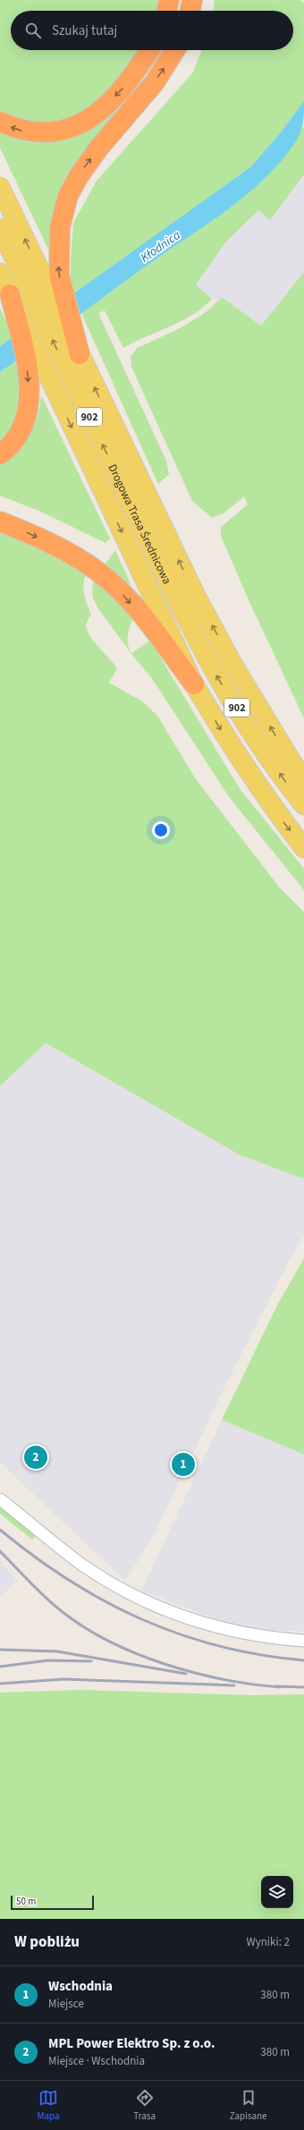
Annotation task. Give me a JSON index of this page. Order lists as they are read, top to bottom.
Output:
{
  "streets": {
    "main road": ["902", "Drogowa Trasa Średnicowa"]
  },
  "water": ["Kłodnica"],
  "scale_bar": "50 m",
  "page": {
    "search": "Szukaj tutaj",
    "pins": ["2", "1"],
    "scale": "50 m",
    "heading": ["W pobliżu", "Wyniki: 2"],
    "list": [
      {
        "mark": "1",
        "name": "Wschodnia",
        "note": "Miejsce",
        "value": "380 m"
      },
      {
        "mark": "2",
        "name": "MPL Power Elektro Sp. z o.o.",
        "note": "Miejsce · Wschodnia",
        "value": "380 m"
      }
    ],
    "nav": ["Mapa", "Trasa", "Zapisane"]
  }
}
